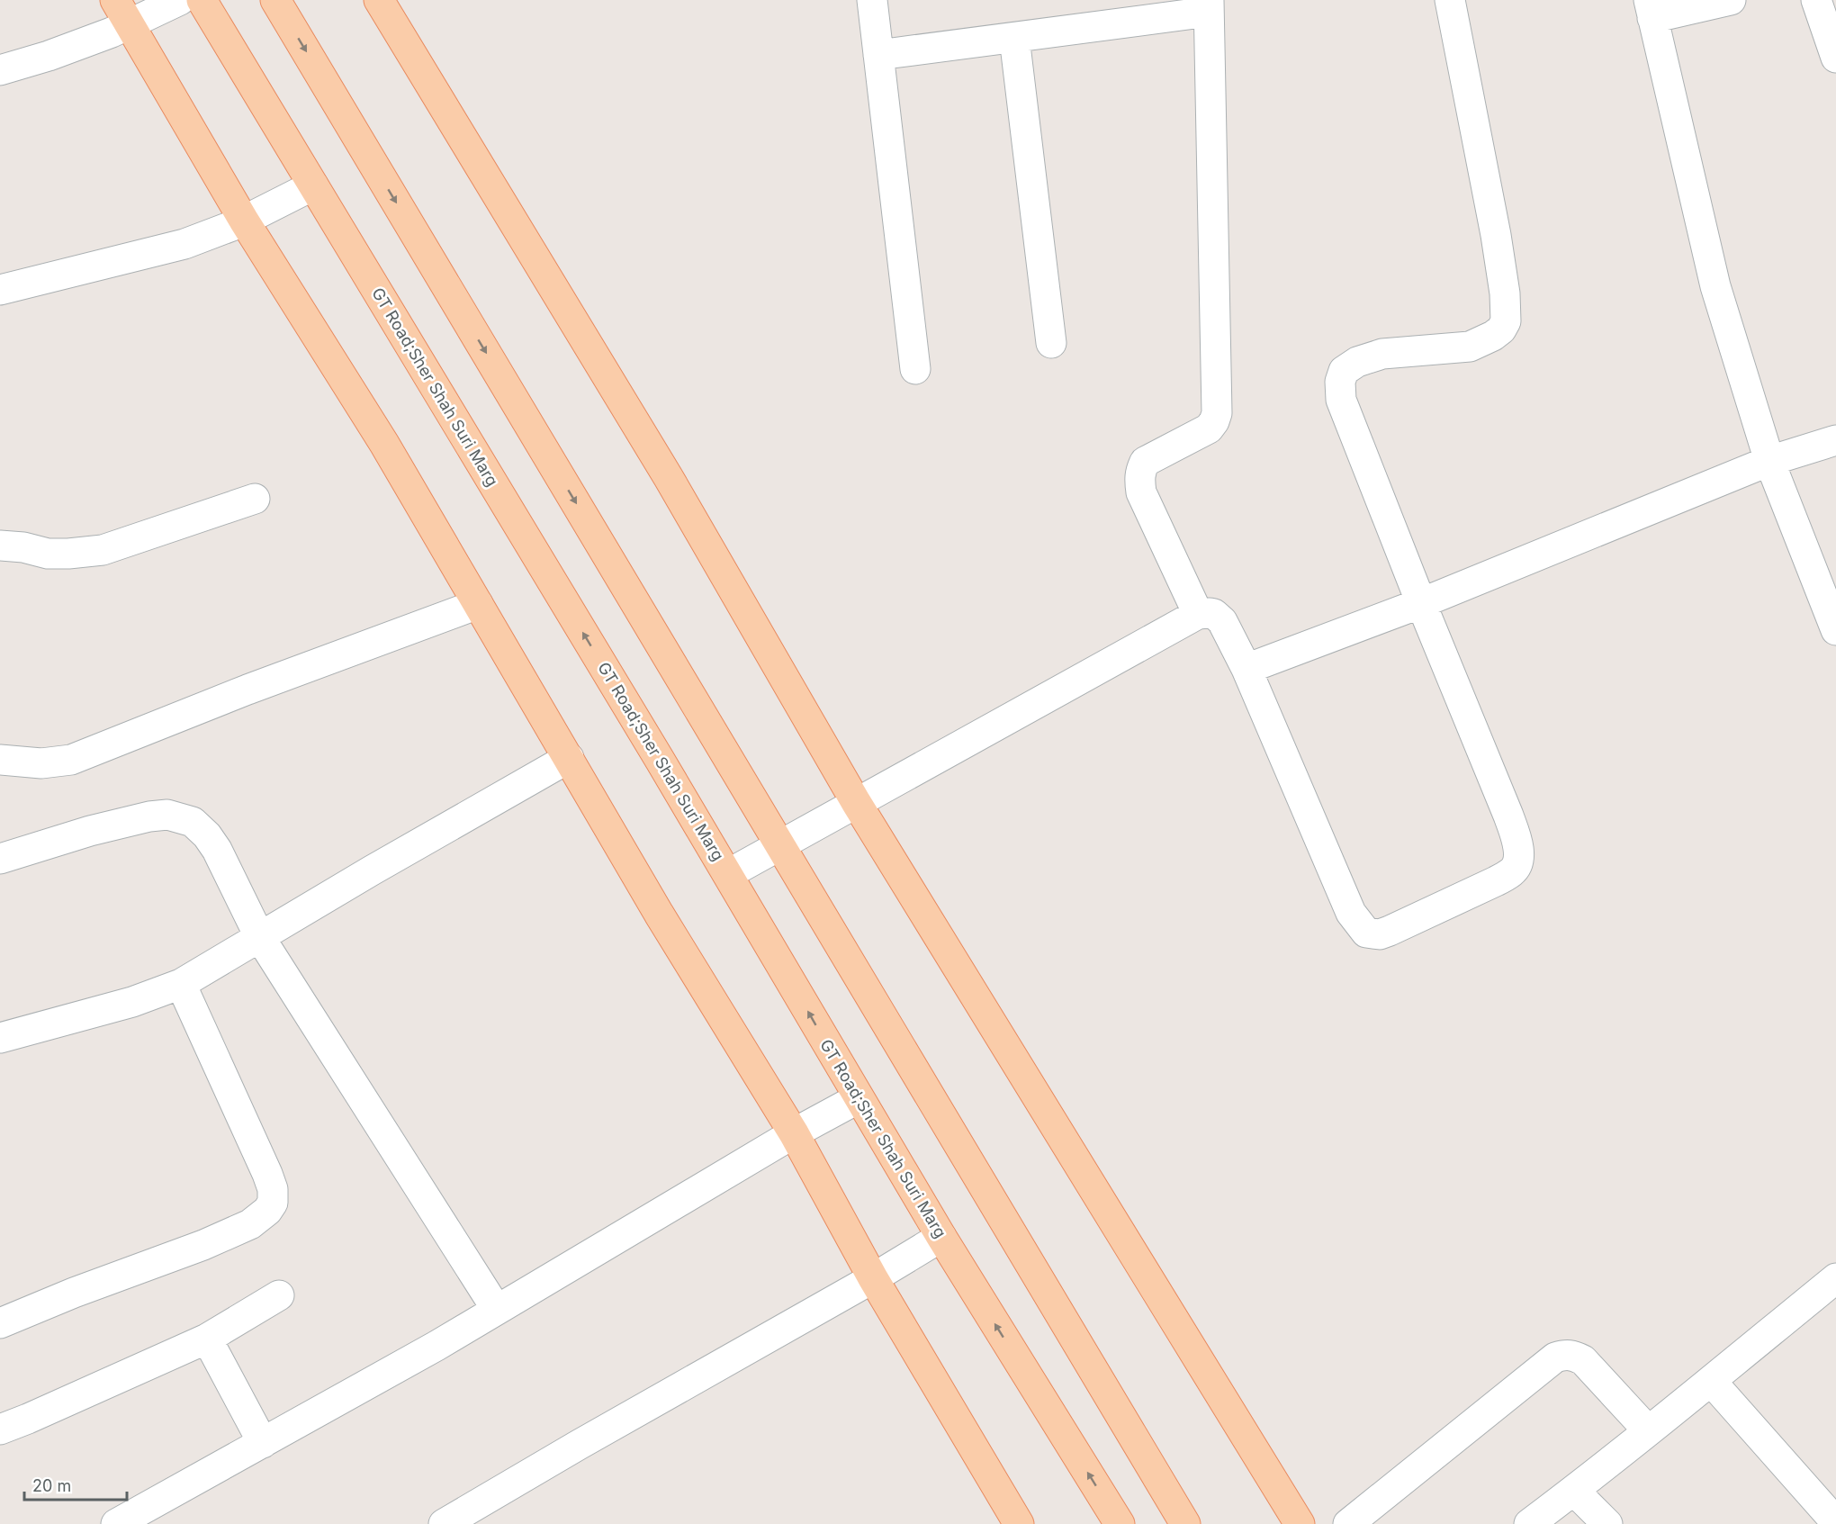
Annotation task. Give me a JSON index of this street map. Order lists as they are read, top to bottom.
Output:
{
  "streets": {
    "main road": ["GT Road;Sher Shah Suri Marg"]
  },
  "scale_bar": "20 m"
}
